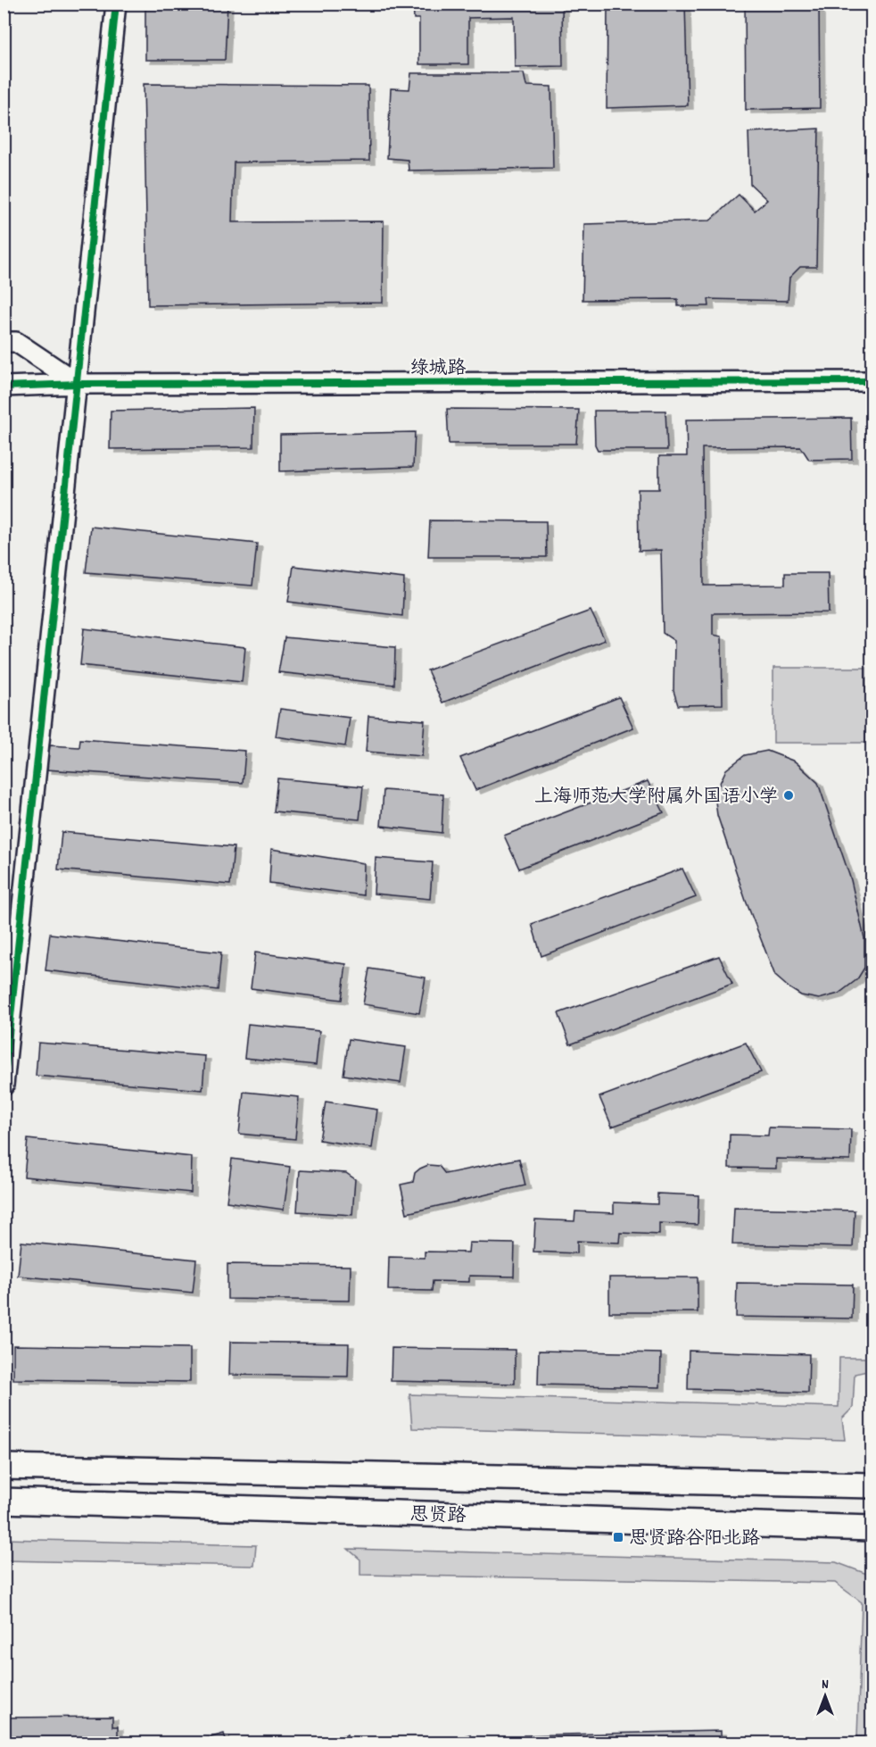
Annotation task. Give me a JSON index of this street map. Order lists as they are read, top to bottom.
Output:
{
  "streets": {
    "main road": ["思贤路"],
    "street": ["绿城路"]
  },
  "places": {
    "other": ["上海师范大学附属外国语小学"],
    "transit": ["思贤路谷阳北路"]
  },
  "north": "top"
}
